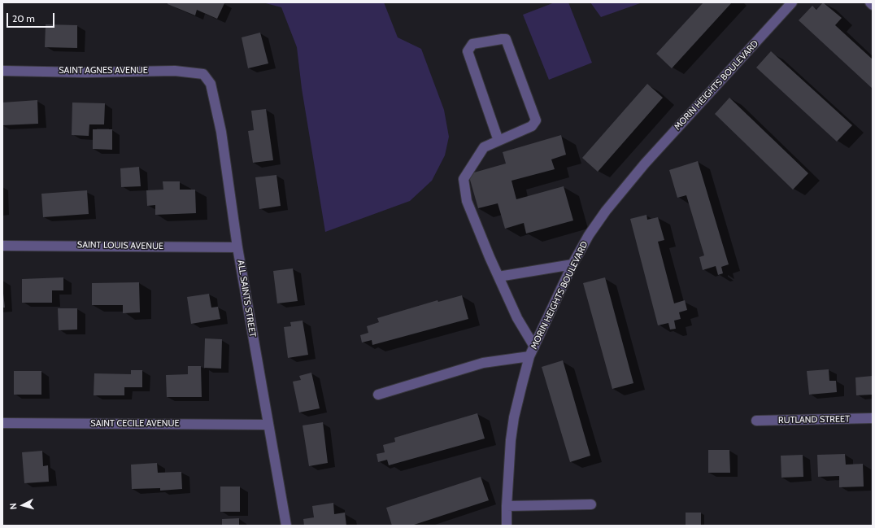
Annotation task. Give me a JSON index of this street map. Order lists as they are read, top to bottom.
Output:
{
  "streets": {
    "street": [
      "SAINT AGNES AVENUE",
      "MORIN HEIGHTS BOULEVARD",
      "SAINT LOUIS AVENUE",
      "ALL SAINTS STREET",
      "RUTLAND STREET",
      "SAINT CECILE AVENUE"
    ]
  },
  "crossings": [
    ["SAINT AGNES AVENUE", "ALL SAINTS STREET"],
    ["SAINT LOUIS AVENUE", "ALL SAINTS STREET"],
    ["ALL SAINTS STREET", "SAINT CECILE AVENUE"]
  ],
  "scale_bar": "20 m",
  "north": "left"
}
